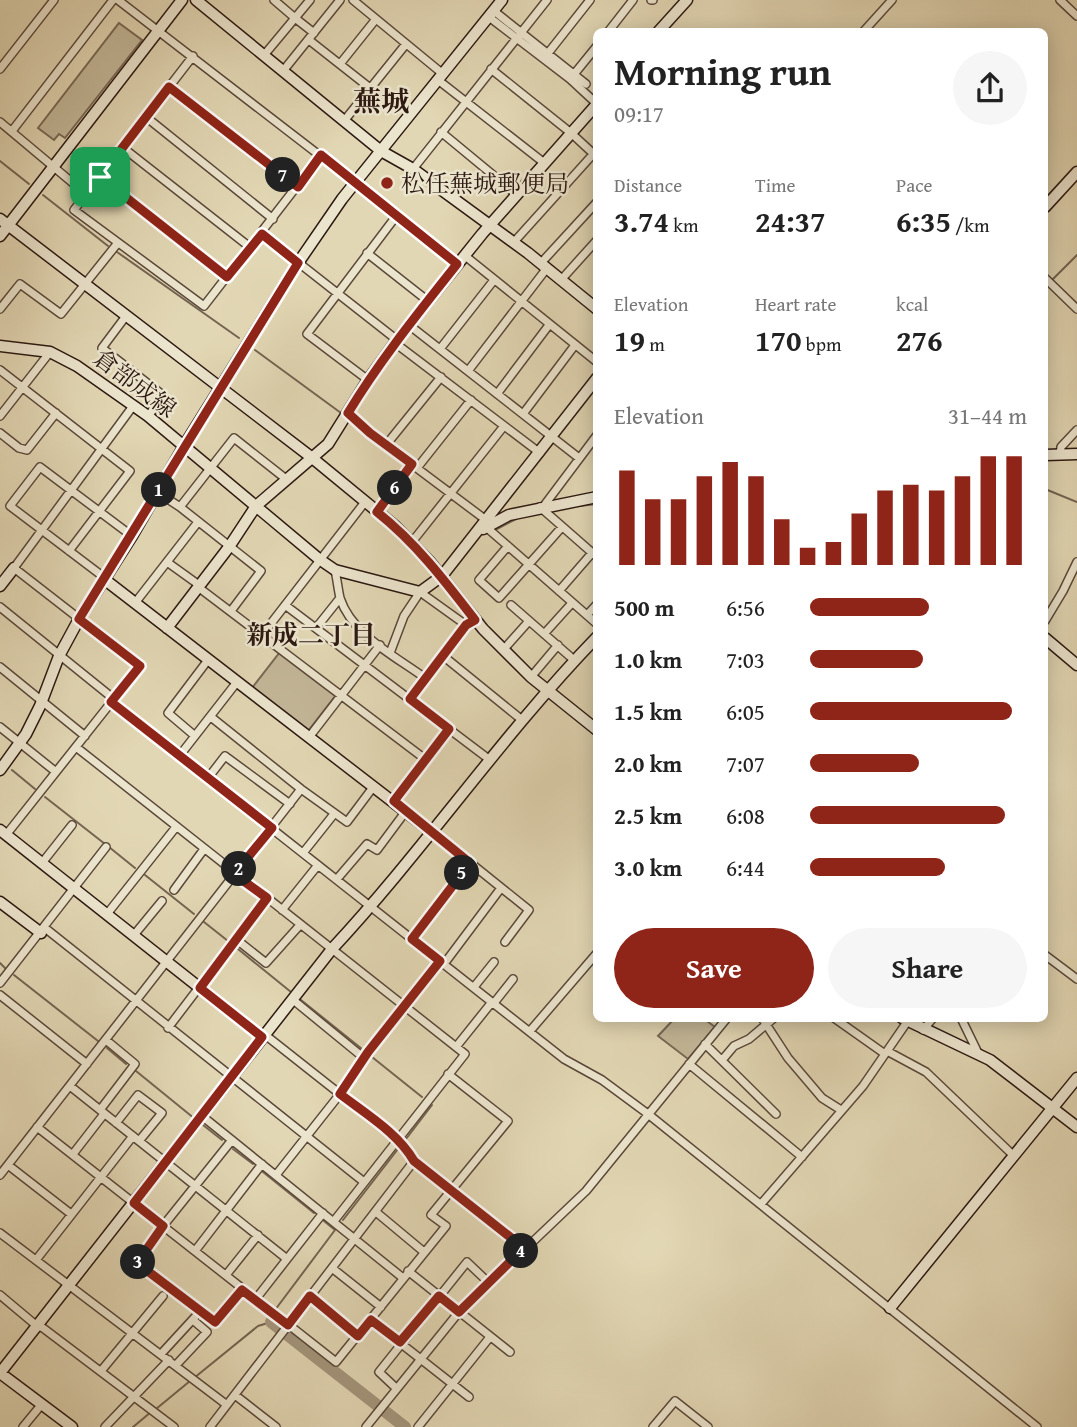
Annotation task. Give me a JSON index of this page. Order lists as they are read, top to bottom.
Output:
{
  "streets": {
    "street": ["倉部成線"]
  },
  "districts": ["蕪城", "新成二丁目"],
  "places": ["松任蕪城郵便局"],
  "page": {
    "heading": ["Morning run", "09:17"],
    "stats": [
      ["Distance", "3.74 km"],
      ["Time", "24:37"],
      ["Pace", "6:35 /km"],
      ["Elevation", "19 m"],
      ["Heart rate", "170 bpm"],
      ["kcal", "276"]
    ],
    "pins": [
      "7",
      "6",
      "1",
      "2",
      "5",
      "4",
      "3"
    ],
    "chart": ["Elevation", "31–44 m"],
    "list": [
      {
        "name": "500 m",
        "note": "6:56"
      },
      {
        "name": "1.0 km",
        "note": "7:03"
      },
      {
        "name": "1.5 km",
        "note": "6:05"
      },
      {
        "name": "2.0 km",
        "note": "7:07"
      },
      {
        "name": "2.5 km",
        "note": "6:08"
      },
      {
        "name": "3.0 km",
        "note": "6:44"
      }
    ],
    "buttons": ["Save", "Share"]
  }
}
